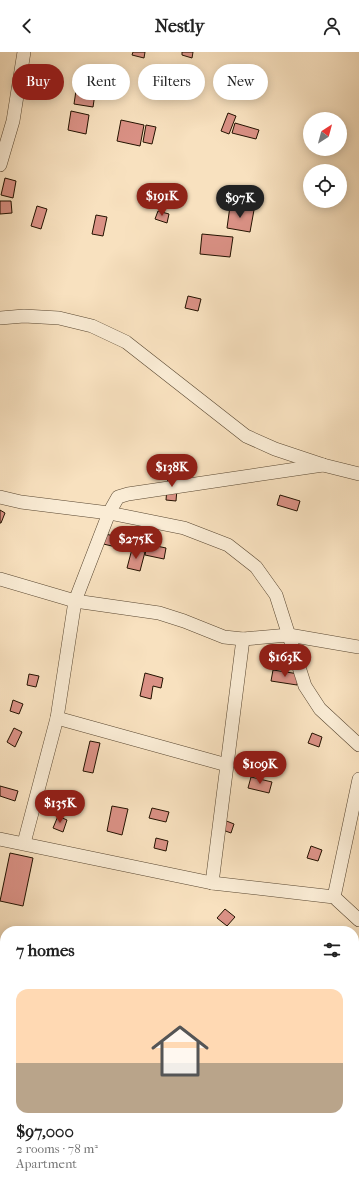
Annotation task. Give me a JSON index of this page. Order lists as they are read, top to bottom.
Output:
{
  "north": "top right",
  "page": {
    "header": "Nestly",
    "chip": [
      "Buy",
      "Rent",
      "Filters",
      "New"
    ],
    "price": [
      "$191K",
      "$97K",
      "$138K",
      "$275K",
      "$163K",
      "$109K",
      "$135K"
    ],
    "heading": "7 homes",
    "list": [
      {
        "name": "$97,000",
        "note": "2 rooms · 78 m² · Apartment"
      }
    ]
  }
}
